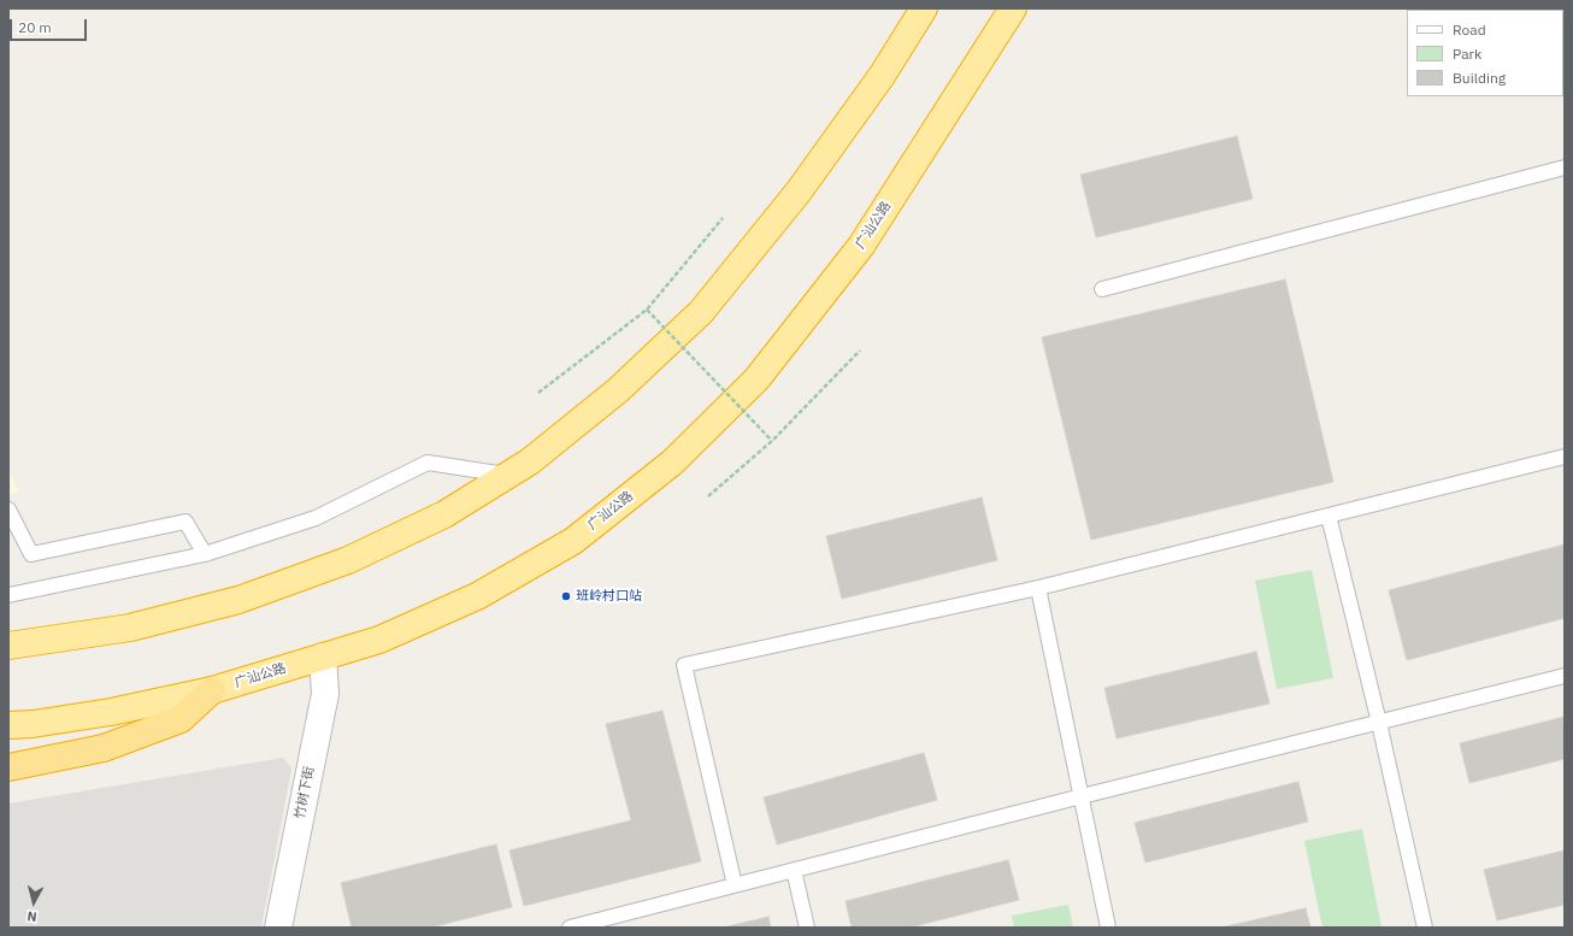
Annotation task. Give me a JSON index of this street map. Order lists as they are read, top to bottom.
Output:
{
  "streets": {
    "highway": ["广汕公路"],
    "street": ["竹树下街"]
  },
  "crossings": [
    ["广汕公路", "竹树下街"]
  ],
  "places": ["班岭村口站"],
  "legend": ["Road", "Park", "Building"],
  "scale_bar": "20 m",
  "north": "bottom"
}
